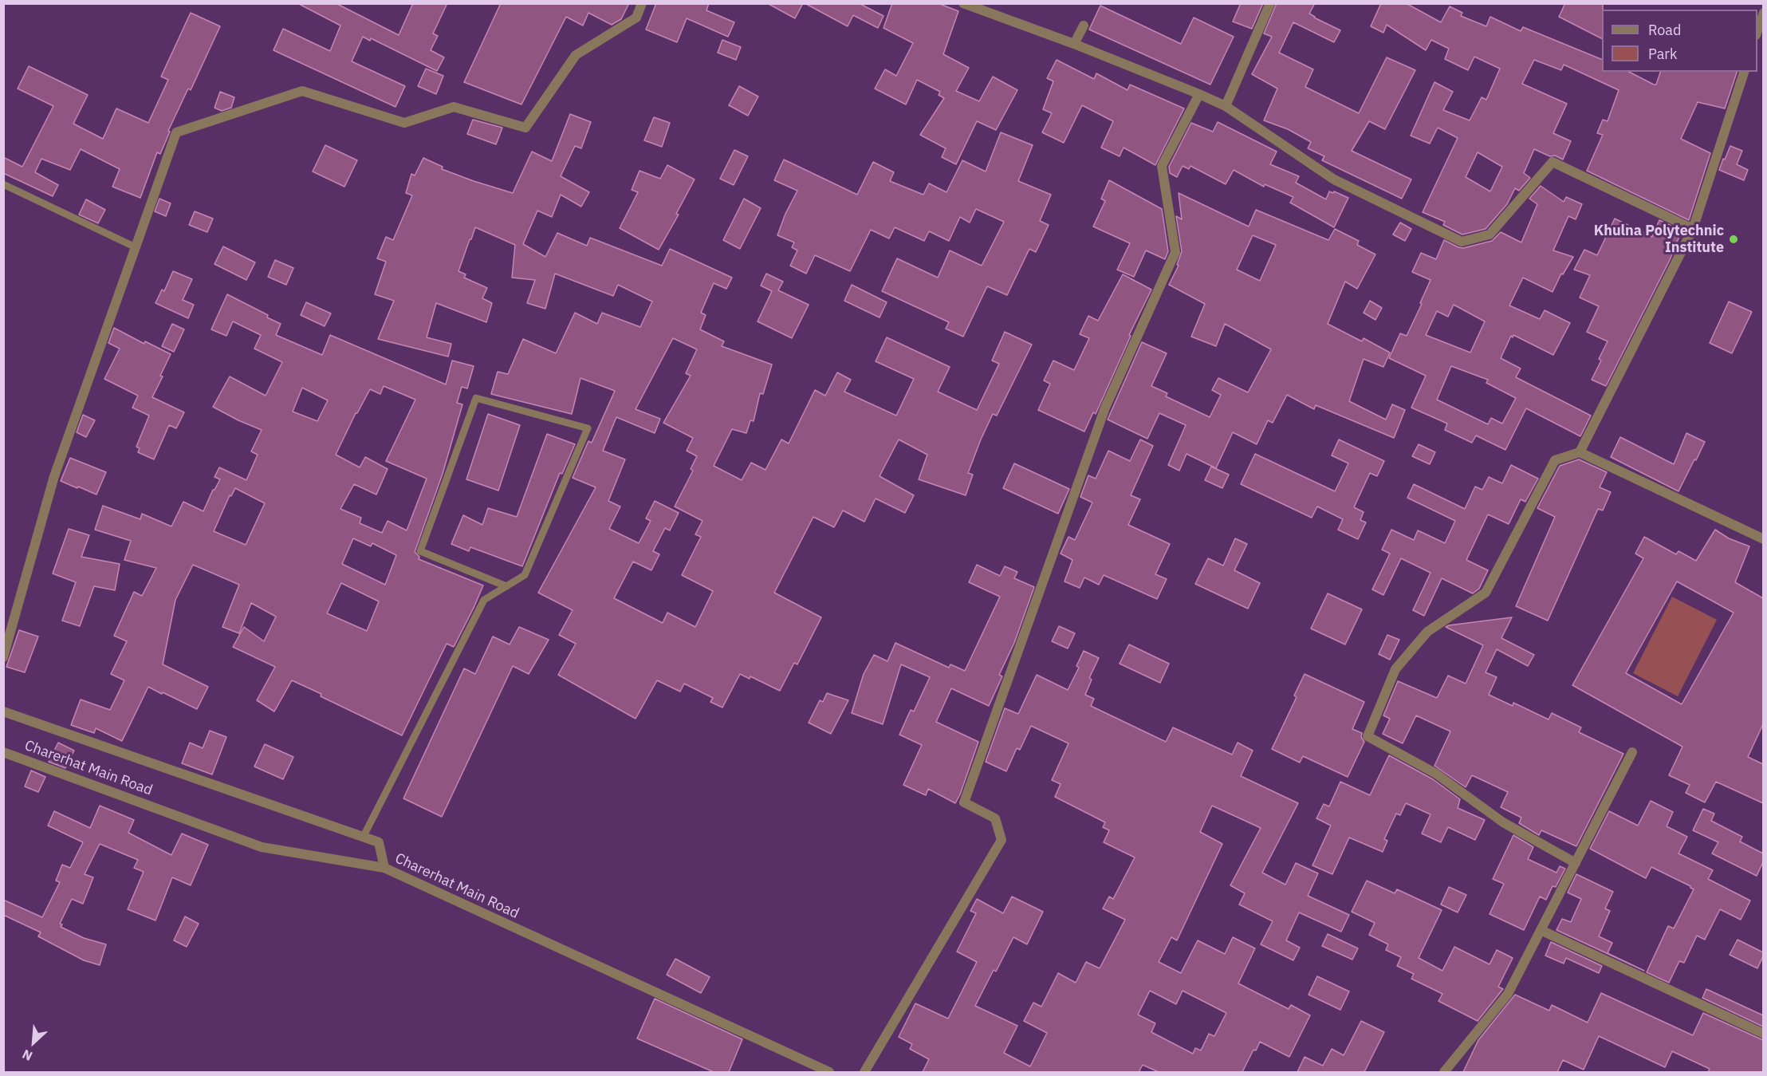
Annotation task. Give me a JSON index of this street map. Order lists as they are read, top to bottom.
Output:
{
  "streets": {
    "street": ["Charerhat Main Road"]
  },
  "places": ["Khulna Polytechnic Institute"],
  "legend": ["Road", "Park"],
  "north": "bottom left"
}
